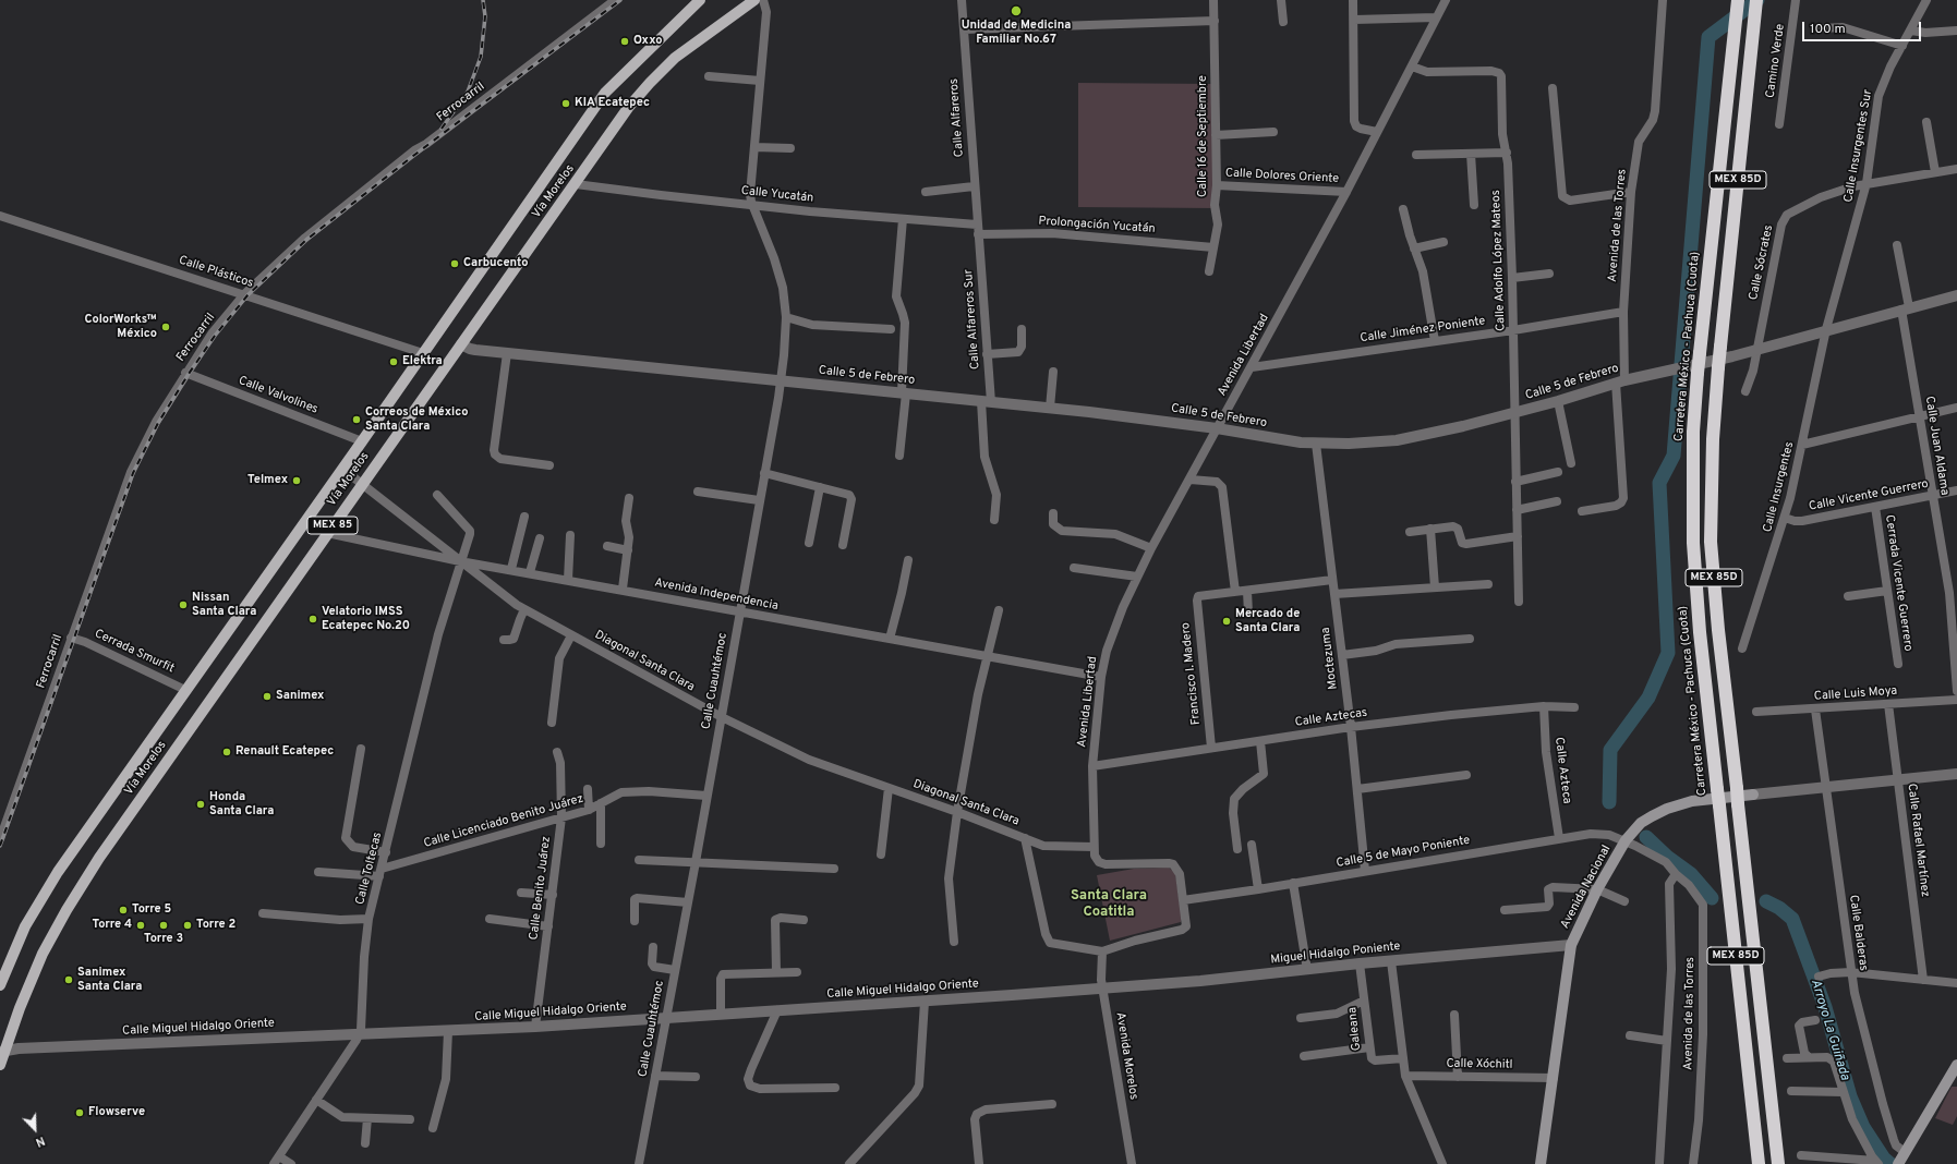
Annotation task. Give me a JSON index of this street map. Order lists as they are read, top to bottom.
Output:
{
  "streets": {
    "highway": ["MEX 85D", "Carretera México - Pachuca (Cuota)"],
    "main road": ["Vía Morelos", "MEX 85", "Avenida Nacional"],
    "street": [
      "Camino Verde",
      "Ferrocarril",
      "Calle Alfareros",
      "Calle 16 de Septiembre",
      "Calle Insurgentes Sur",
      "Calle Dolores Oriente",
      "Calle Yucatán",
      "Prolongación Yucatán",
      "Avenida de las Torres",
      "Calle Adolfo López Mateos",
      "Calle Sócrates",
      "Calle Plásticos",
      "Calle Alfareros Sur",
      "Calle Jiménez Poniente",
      "Avenida Libertad",
      "Calle 5 de Febrero",
      "Calle Valvolines",
      "Calle Juan Aldama",
      "Calle Insurgentes",
      "Calle Vicente Guerrero",
      "Cerrada Vicente Guerrero",
      "Avenida Independencia",
      "Cerrada Smurfit",
      "Moctezuma",
      "Diagonal Santa Clara",
      "Francisco I. Madero",
      "Calle Cuauhtémoc",
      "Calle Luis Moya",
      "Calle Aztecas",
      "Calle Azteca",
      "Calle Licenciado Benito Juárez",
      "Calle Rafael Martínez",
      "Calle 5 de Mayo Poniente",
      "Calle Toltecas",
      "Calle Benito Juárez",
      "Calle Balderas",
      "Miguel Hidalgo Poniente",
      "Calle Miguel Hidalgo Oriente",
      "Galeana",
      "Avenida Morelos",
      "Calle Xóchitl"
    ]
  },
  "crossings": [
    ["Ferrocarril", "Calle Plásticos"],
    ["Ferrocarril", "Calle Valvolines"],
    ["Ferrocarril", "Cerrada Smurfit"],
    ["Calle Alfareros", "Calle Yucatán"],
    ["Calle Alfareros", "Prolongación Yucatán"],
    ["Calle Alfareros", "Calle Alfareros Sur"],
    ["Calle 16 de Septiembre", "Calle Dolores Oriente"],
    ["Calle 16 de Septiembre", "Prolongación Yucatán"],
    ["Calle Insurgentes Sur", "Calle Sócrates"],
    ["Calle Insurgentes Sur", "Calle 5 de Febrero"],
    ["Calle Insurgentes Sur", "Calle Insurgentes"],
    ["Calle Dolores Oriente", "Avenida Libertad"],
    ["Vía Morelos", "Calle Yucatán"],
    ["Vía Morelos", "Calle Plásticos"],
    ["Vía Morelos", "Calle 5 de Febrero"],
    ["Vía Morelos", "Calle Valvolines"],
    ["Vía Morelos", "Avenida Independencia"],
    ["Vía Morelos", "Cerrada Smurfit"],
    ["Vía Morelos", "Diagonal Santa Clara"],
    ["Vía Morelos", "Calle Miguel Hidalgo Oriente"],
    ["Calle Yucatán", "Calle Cuauhtémoc"],
    ["Prolongación Yucatán", "Calle Alfareros Sur"],
    ["Avenida de las Torres", "Calle Jiménez Poniente"],
    ["Avenida de las Torres", "Calle 5 de Febrero"],
    ["Avenida de las Torres", "Calle 5 de Mayo Poniente"],
    ["Avenida de las Torres", "Avenida Nacional"],
    ["Calle Adolfo López Mateos", "Calle Jiménez Poniente"],
    ["Calle Adolfo López Mateos", "Avenida Libertad"],
    ["Calle Adolfo López Mateos", "Calle 5 de Febrero"],
    ["Calle Sócrates", "Calle 5 de Febrero"],
    ["Calle Alfareros Sur", "Calle 5 de Febrero"],
    ["Calle Jiménez Poniente", "Avenida Libertad"],
    ["Carretera México - Pachuca (Cuota)", "Calle 5 de Febrero"],
    ["Avenida Libertad", "Calle 5 de Febrero"],
    ["Avenida Libertad", "Avenida Independencia"],
    ["Avenida Libertad", "Diagonal Santa Clara"],
    ["Avenida Libertad", "Calle Aztecas"],
    ["Avenida Libertad", "Calle 5 de Mayo Poniente"],
    ["Calle 5 de Febrero", "Calle Juan Aldama"],
    ["Calle 5 de Febrero", "Calle Insurgentes"],
    ["Calle 5 de Febrero", "Moctezuma"],
    ["Calle 5 de Febrero", "Calle Cuauhtémoc"],
    ["Calle Juan Aldama", "Calle Vicente Guerrero"],
    ["Calle Insurgentes", "Calle Vicente Guerrero"],
    ["Calle Vicente Guerrero", "Cerrada Vicente Guerrero"],
    ["Avenida Independencia", "Diagonal Santa Clara"],
    ["Avenida Independencia", "Calle Cuauhtémoc"],
    ["Avenida Independencia", "Calle Toltecas"],
    ["Moctezuma", "Calle Aztecas"],
    ["Moctezuma", "Calle 5 de Mayo Poniente"],
    ["Diagonal Santa Clara", "Calle Cuauhtémoc"],
    ["Diagonal Santa Clara", "Calle Toltecas"],
    ["Francisco I. Madero", "Calle Aztecas"],
    ["Calle Cuauhtémoc", "Calle Licenciado Benito Juárez"],
    ["Calle Cuauhtémoc", "Calle Miguel Hidalgo Oriente"],
    ["Calle Luis Moya", "Calle Rafael Martínez"],
    ["Calle Luis Moya", "Calle Balderas"],
    ["Calle Aztecas", "Calle Azteca"],
    ["Calle Azteca", "Calle 5 de Mayo Poniente"],
    ["Calle Licenciado Benito Juárez", "Calle Toltecas"],
    ["Calle Licenciado Benito Juárez", "Calle Benito Juárez"],
    ["Calle 5 de Mayo Poniente", "Avenida Nacional"],
    ["Calle Toltecas", "Calle Miguel Hidalgo Oriente"],
    ["Avenida Nacional", "Miguel Hidalgo Poniente"],
    ["Avenida Nacional", "Calle Xóchitl"],
    ["Calle Benito Juárez", "Calle Miguel Hidalgo Oriente"],
    ["Miguel Hidalgo Poniente", "Calle Miguel Hidalgo Oriente"],
    ["Miguel Hidalgo Poniente", "Galeana"],
    ["Miguel Hidalgo Poniente", "Avenida Morelos"],
    ["Calle Miguel Hidalgo Oriente", "Avenida Morelos"]
  ],
  "districts": ["Santa Clara Coatitla"],
  "water": ["Arroyo La Guiñada"],
  "places": [
    "Unidad de Medicina Familiar No.67",
    "Oxxo",
    "KIA Ecatepec",
    "Carbucento",
    "ColorWorks™ México",
    "Elektra",
    "Correos de México Santa Clara",
    "Telmex",
    "Nissan Santa Clara",
    "Velatorio IMSS Ecatepec No.20",
    "Mercado de Santa Clara",
    "Sanimex",
    "Renault Ecatepec",
    "Honda Santa Clara",
    "Torre 5",
    "Torre 4",
    "Torre 3",
    "Torre 2",
    "Sanimex Santa Clara",
    "Flowserve"
  ],
  "scale_bar": "100 m",
  "north": "bottom right"
}
